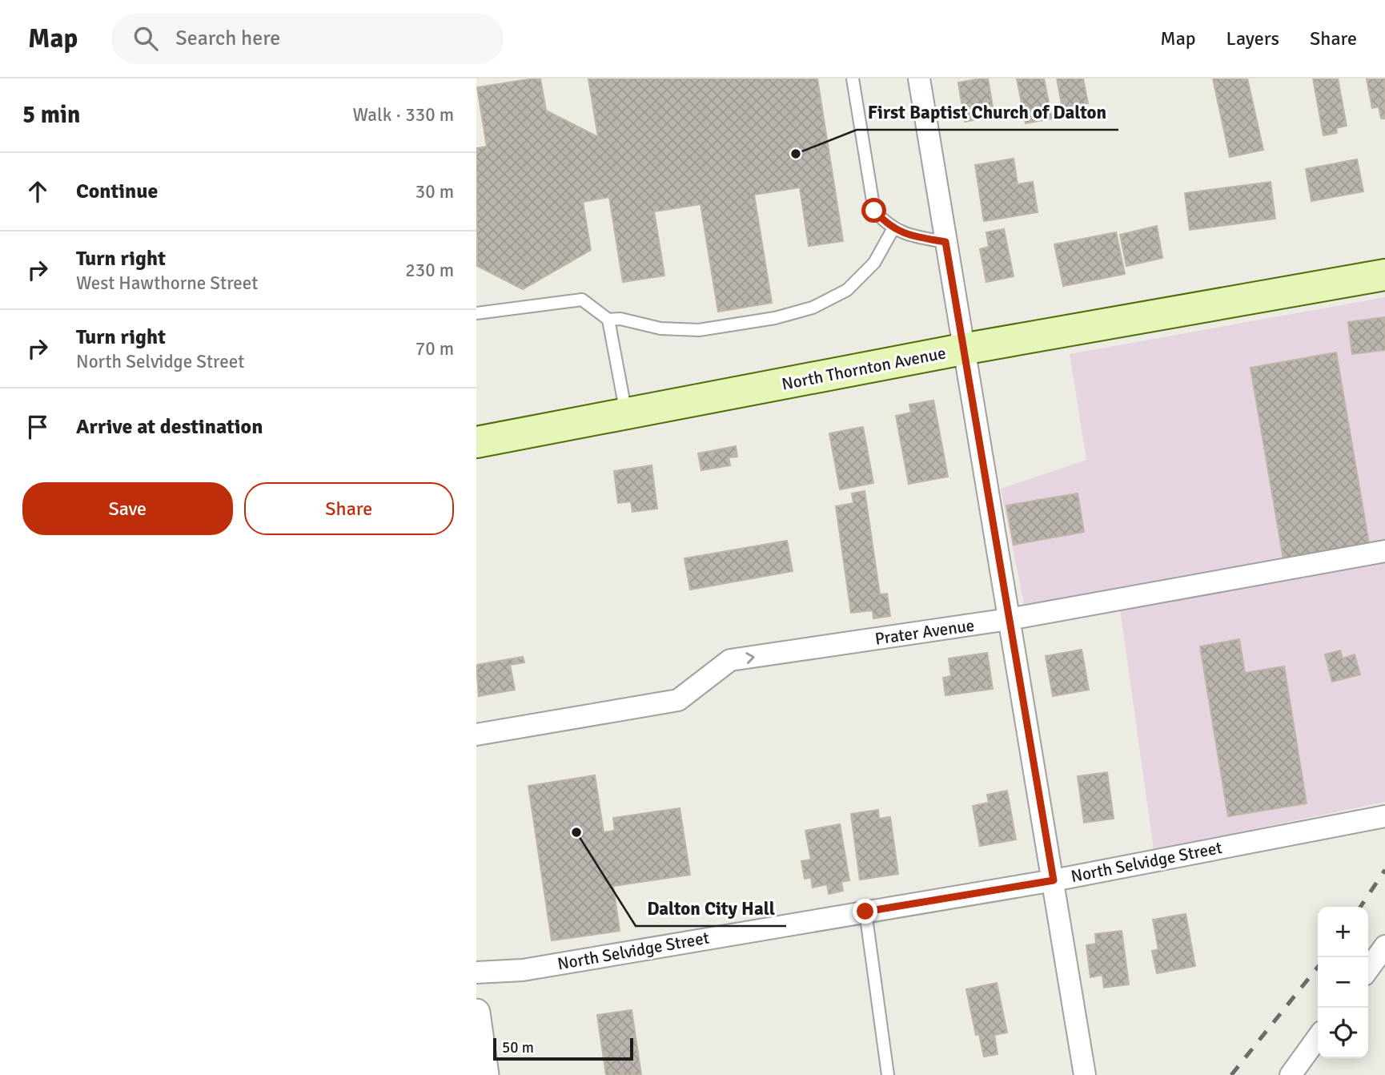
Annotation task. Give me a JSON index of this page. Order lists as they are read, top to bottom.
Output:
{
  "streets": {
    "main road": ["North Thornton Avenue"],
    "street": ["Prater Avenue", "North Selvidge Street"]
  },
  "one_way": ["Prater Avenue"],
  "places": ["First Baptist Church of Dalton", "Dalton City Hall"],
  "scale_bar": "50 m",
  "page": {
    "header": "Map",
    "search": "Search here",
    "nav": ["Map", "Layers", "Share"],
    "heading": ["5 min", "Walk · 330 m"],
    "list": [
      ["Continue", "30 m"],
      ["Turn right", "West Hawthorne Street", "230 m"],
      ["Turn right", "North Selvidge Street", "70 m"],
      "Arrive at destination"
    ],
    "buttons": ["Save", "Share"],
    "map_buttons": ["+", "−"],
    "scale": "50 m"
  }
}
